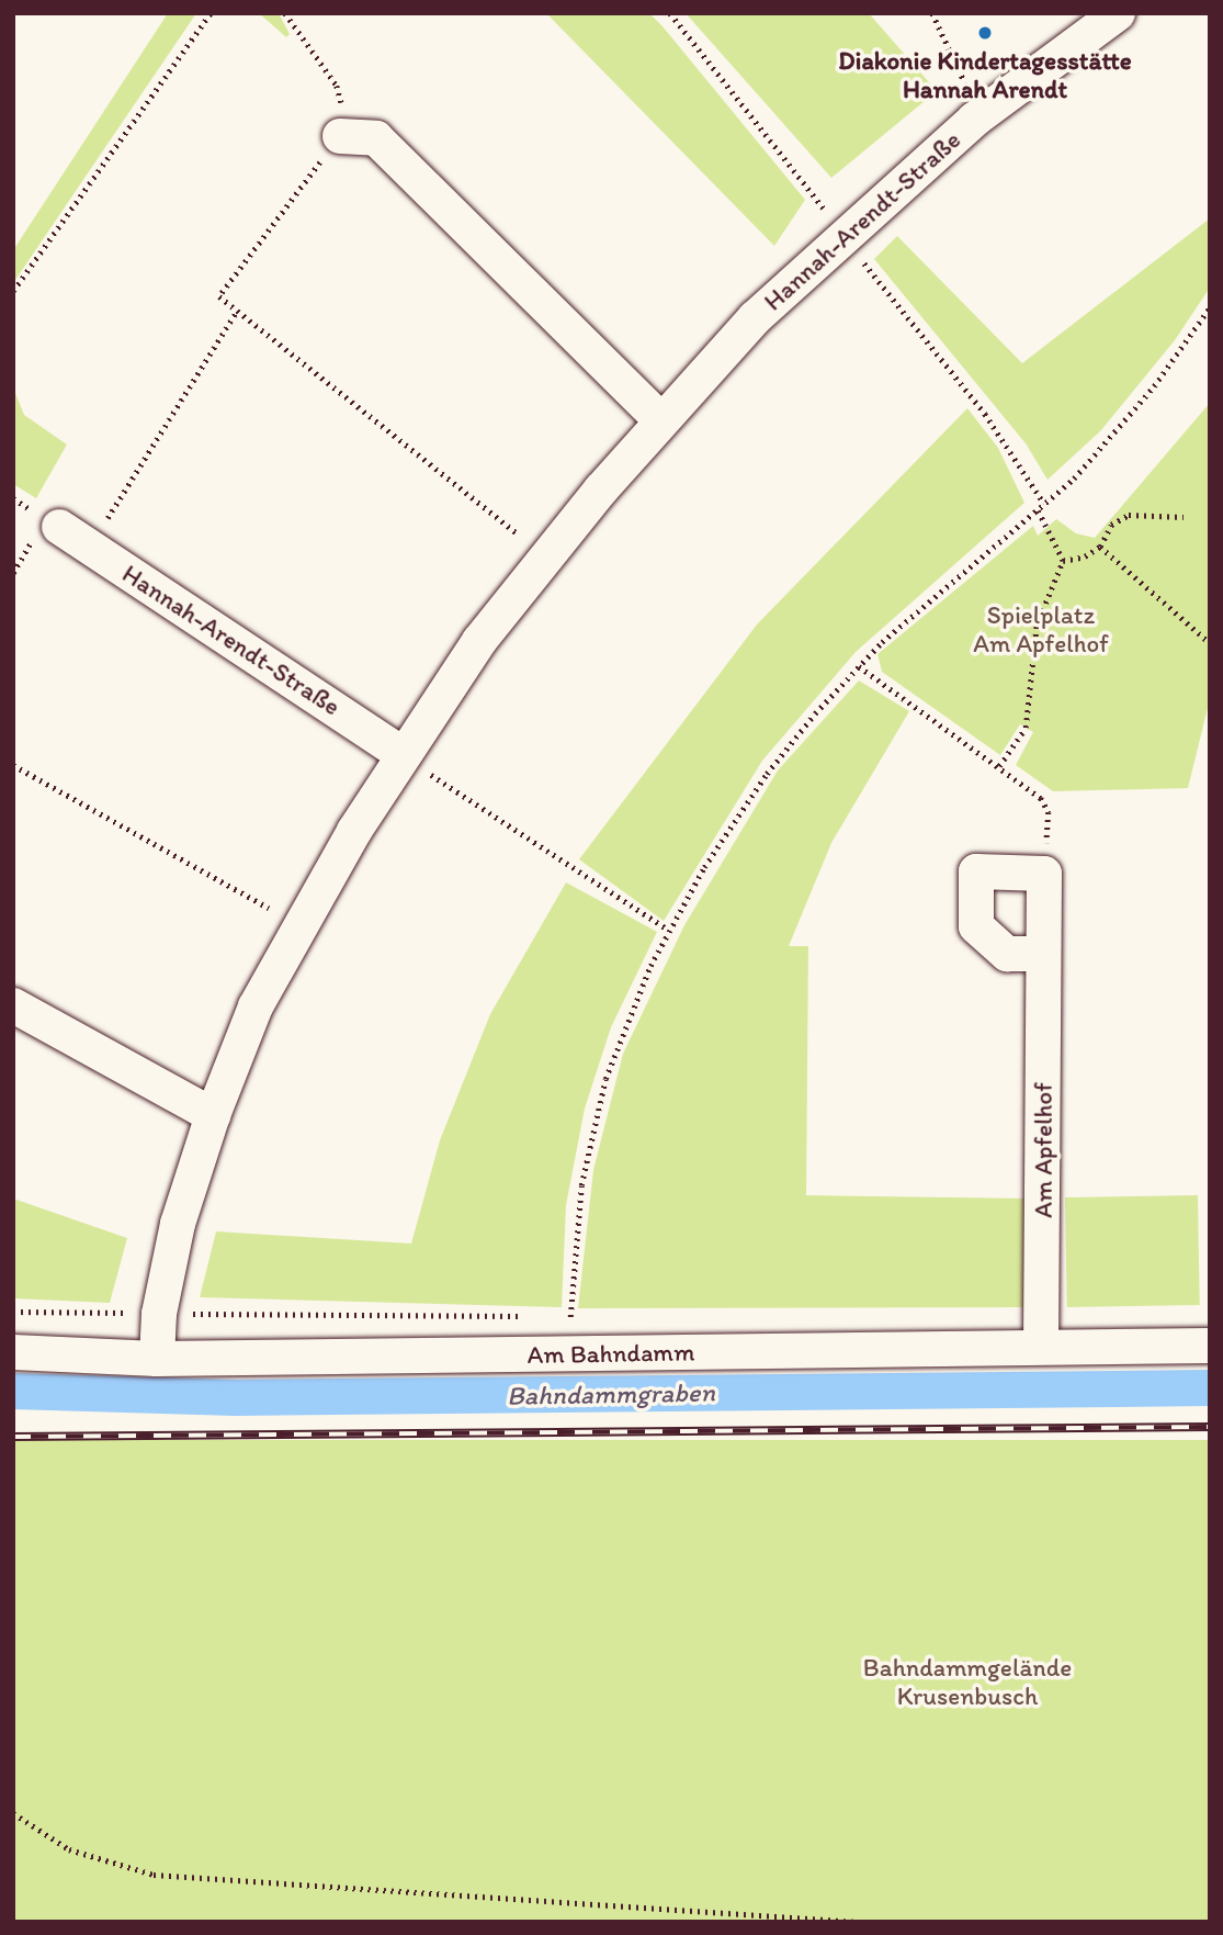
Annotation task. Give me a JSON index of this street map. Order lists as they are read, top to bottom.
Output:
{
  "streets": {
    "street": ["Hannah-Arendt-Straße", "Am Apfelhof", "Am Bahndamm"]
  },
  "crossings": [
    ["Hannah-Arendt-Straße", "Am Bahndamm"],
    ["Am Apfelhof", "Am Bahndamm"]
  ],
  "water": ["Bahndammgraben"],
  "parks": ["Spielplatz Am Apfelhof", "Bahndammgelände Krusenbusch"],
  "places": ["Diakonie Kindertagesstätte Hannah Arendt"]
}
